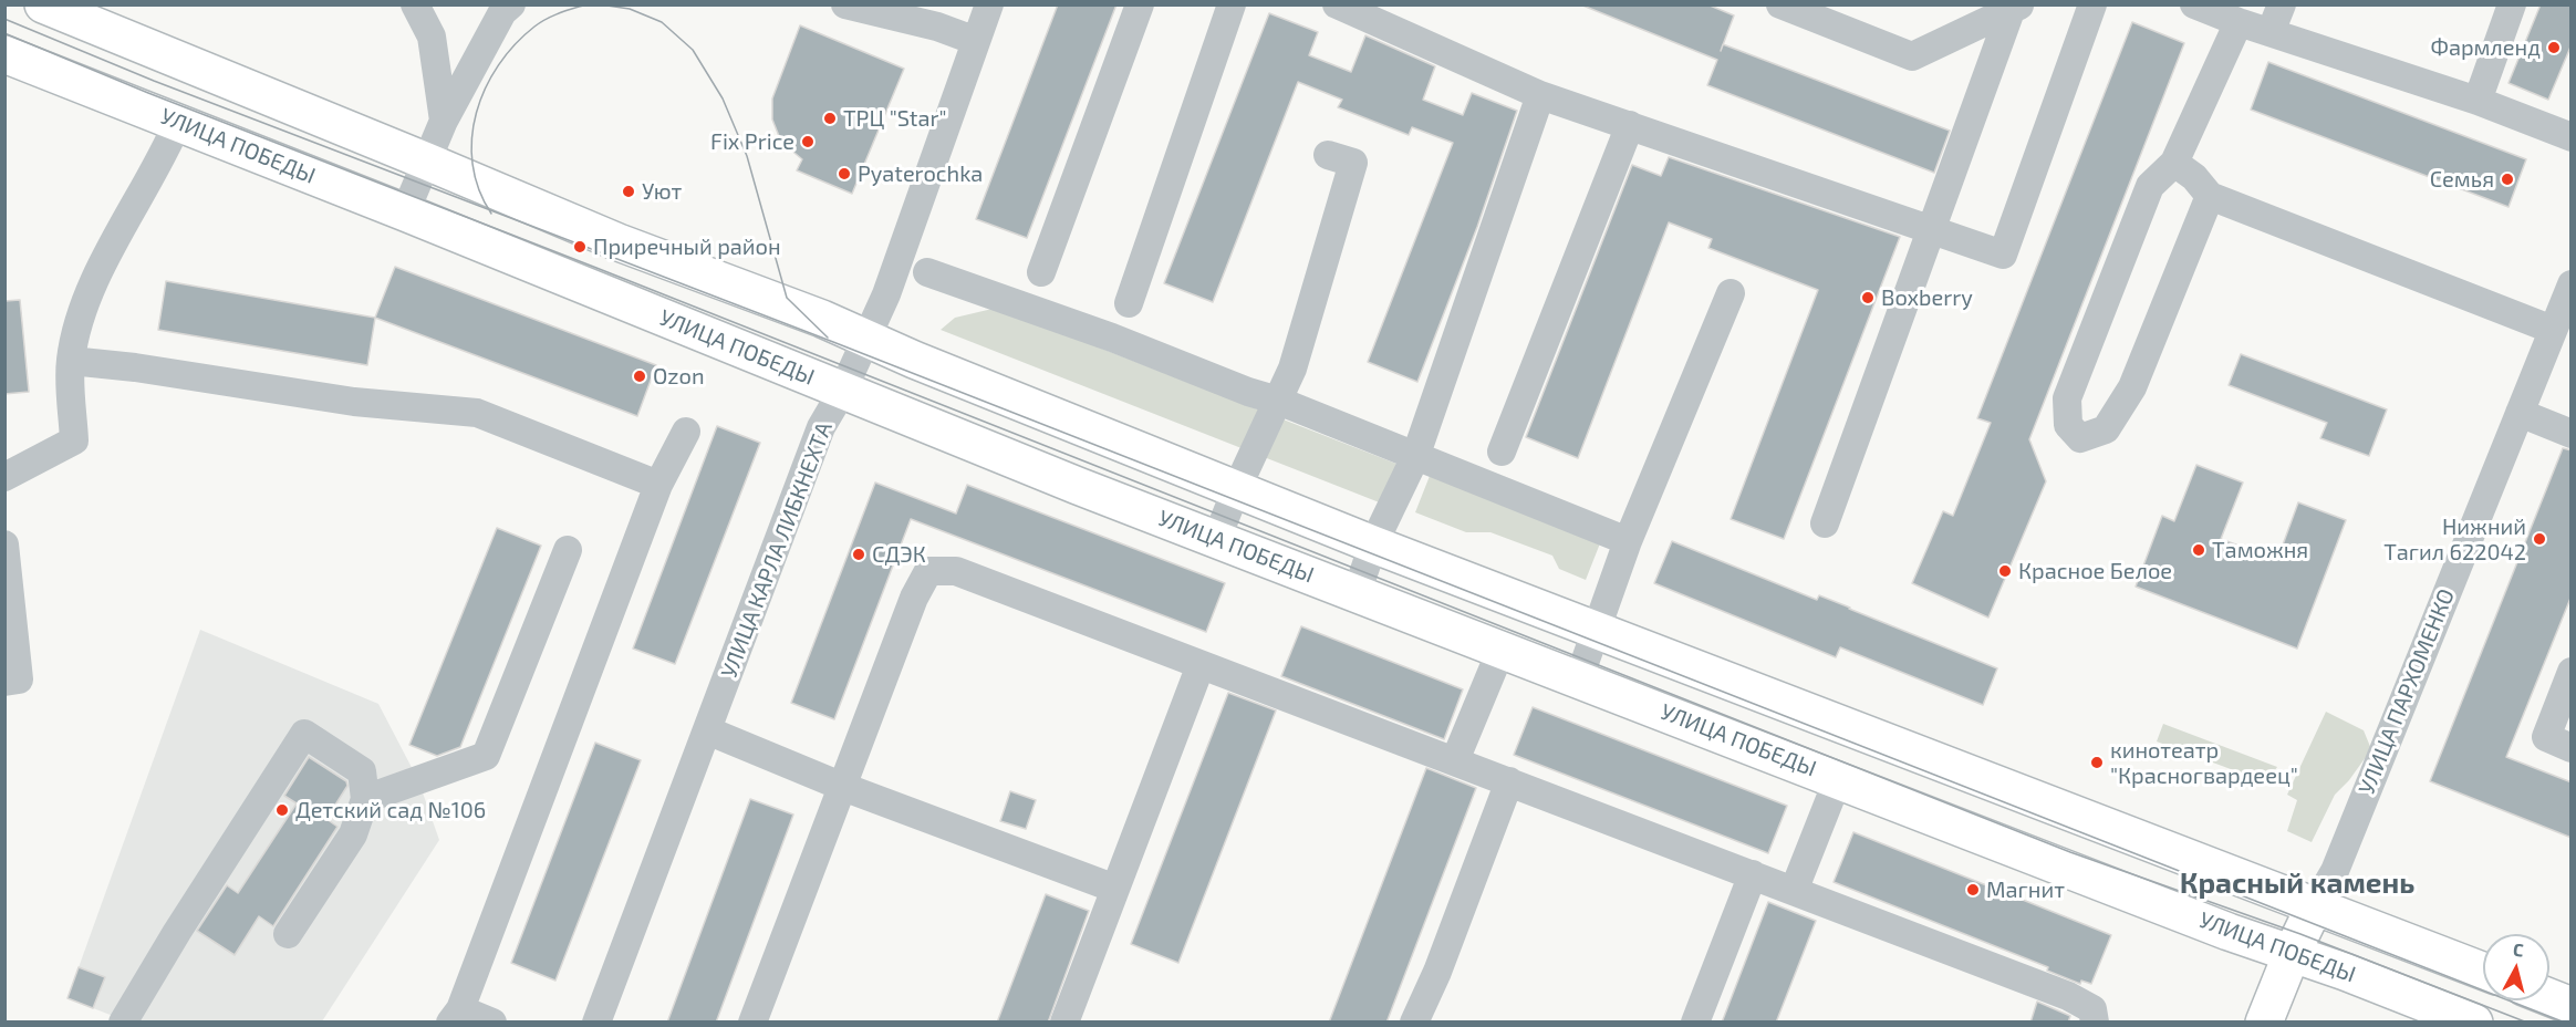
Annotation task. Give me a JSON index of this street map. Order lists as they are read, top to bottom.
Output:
{
  "streets": {
    "main road": ["УЛИЦА ПОБЕДЫ", "УЛИЦА ПАРХОМЕНКО"],
    "street": ["УЛИЦА КАРЛА ЛИБКНЕХТА"]
  },
  "crossings": [
    ["УЛИЦА ПОБЕДЫ", "УЛИЦА КАРЛА ЛИБКНЕХТА"],
    ["УЛИЦА ПОБЕДЫ", "УЛИЦА ПАРХОМЕНКО"]
  ],
  "districts": ["Красный камень"],
  "places": [
    "Фармленд",
    "ТРЦ \"Star\"",
    "Fix Price",
    "Pyaterochka",
    "Семья",
    "Уют",
    "Приречный район",
    "Boxberry",
    "Ozon",
    "Нижний Тагил 622042",
    "Таможня",
    "СДЭК",
    "Красное Белое",
    "кинотеатр \"Красногвардеец\"",
    "Детский сад №106",
    "Магнит"
  ],
  "north": "top"
}
